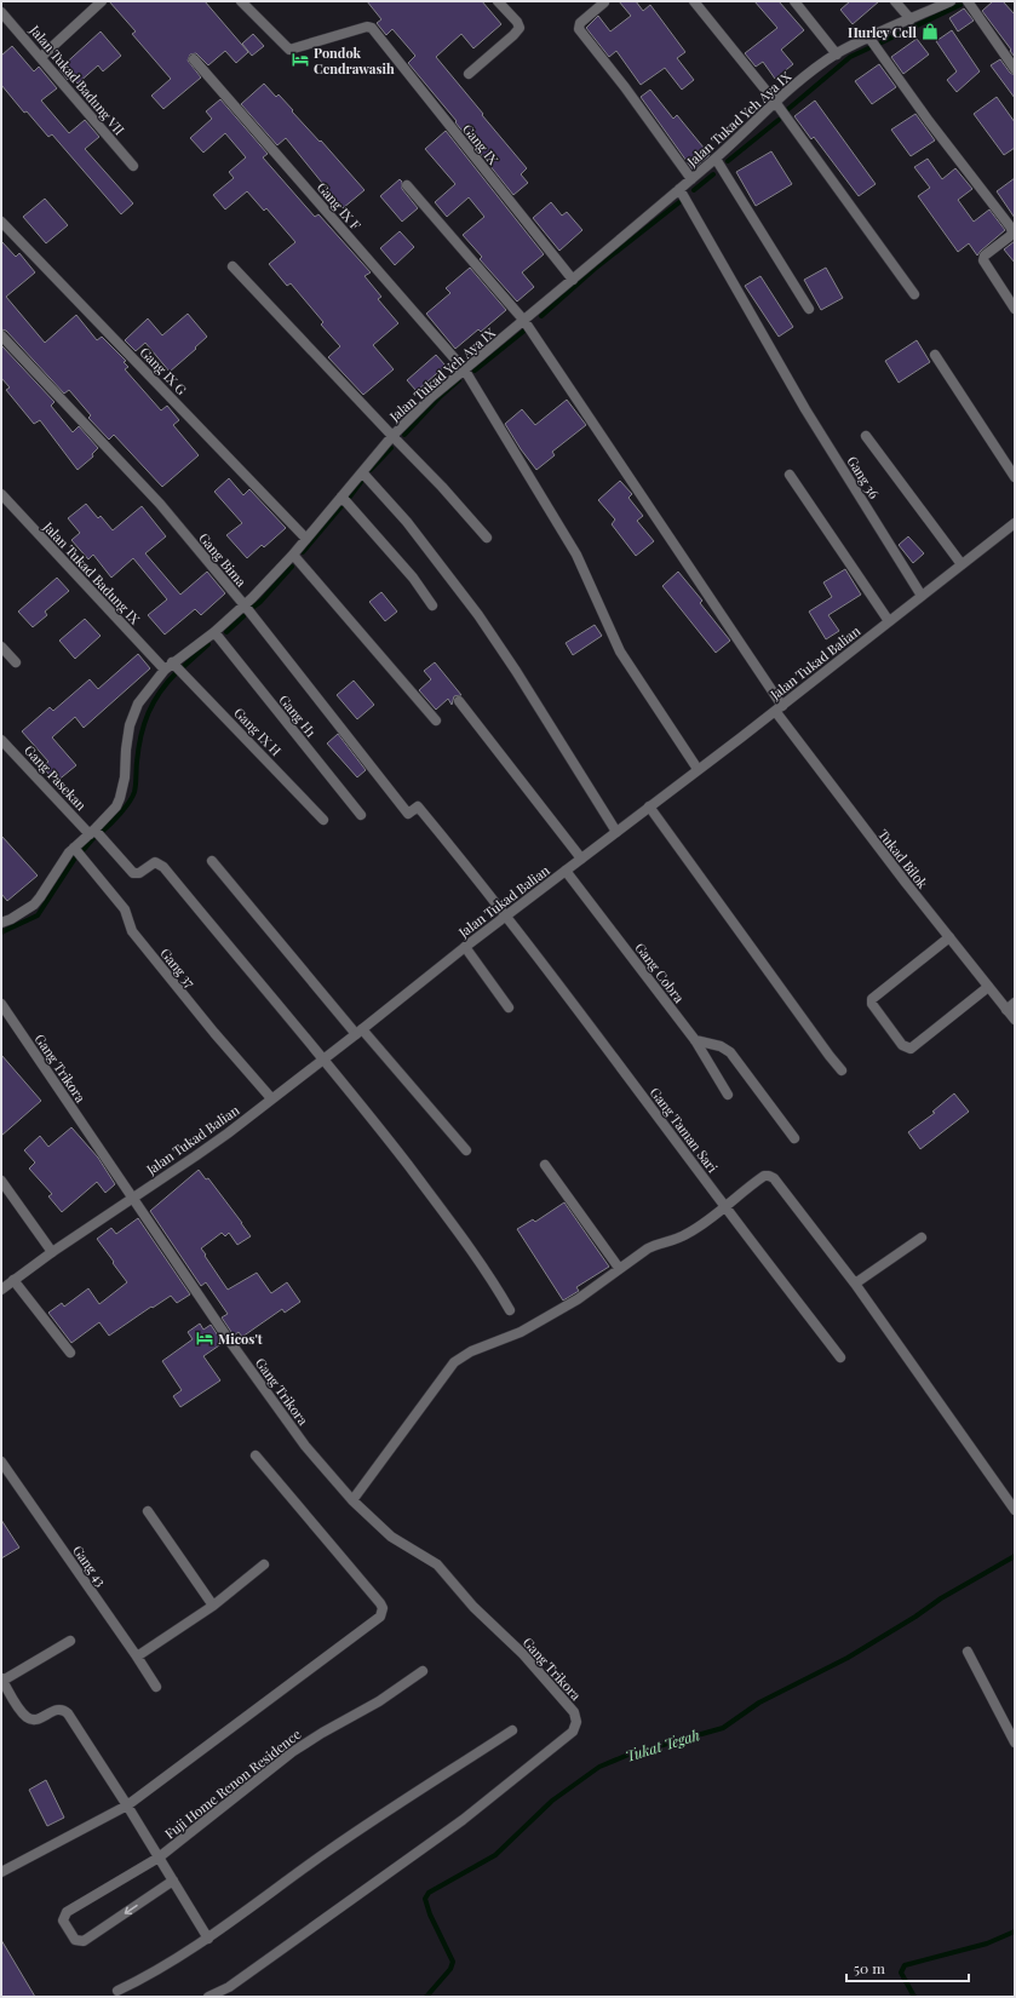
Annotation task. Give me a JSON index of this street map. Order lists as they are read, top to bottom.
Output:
{
  "streets": {
    "street": [
      "Jalan Tukad Badung VII",
      "Jalan Tukad Yeh Aya IX",
      "Gang IX",
      "Gang IX F",
      "Gang IX G",
      "Gang 36",
      "Gang Bima",
      "Jalan Tukad Badung IX",
      "Jalan Tukad Balian",
      "Gang H1",
      "Gang IX H",
      "Gang Pasekan",
      "Tukad Bilok",
      "Gang 37",
      "Gang Cobra",
      "Gang Trikora",
      "Gang Taman Sari",
      "Gang 43",
      "Fuji Home Renon Residence"
    ]
  },
  "crossings": [
    ["Jalan Tukad Yeh Aya IX", "Gang IX"],
    ["Jalan Tukad Yeh Aya IX", "Gang IX F"],
    ["Jalan Tukad Yeh Aya IX", "Gang IX G"],
    ["Jalan Tukad Yeh Aya IX", "Gang 36"],
    ["Jalan Tukad Yeh Aya IX", "Gang Bima"],
    ["Jalan Tukad Yeh Aya IX", "Jalan Tukad Badung IX"],
    ["Jalan Tukad Yeh Aya IX", "Gang H1"],
    ["Jalan Tukad Yeh Aya IX", "Gang IX H"],
    ["Jalan Tukad Yeh Aya IX", "Gang Pasekan"],
    ["Jalan Tukad Yeh Aya IX", "Tukad Bilok"],
    ["Jalan Tukad Yeh Aya IX", "Gang 37"],
    ["Gang IX F", "Jalan Tukad Balian"],
    ["Gang 36", "Jalan Tukad Balian"],
    ["Gang Bima", "Gang Taman Sari"],
    ["Jalan Tukad Balian", "Gang Pasekan"],
    ["Jalan Tukad Balian", "Tukad Bilok"],
    ["Jalan Tukad Balian", "Gang 37"],
    ["Jalan Tukad Balian", "Gang Cobra"],
    ["Jalan Tukad Balian", "Gang Trikora"],
    ["Jalan Tukad Balian", "Gang Taman Sari"]
  ],
  "water": ["Tukat Tegah"],
  "places": {
    "shop": ["Hurley Cell"],
    "hotel": ["Pondok Cendrawasih", "Micos't"]
  },
  "scale_bar": "50 m"
}
